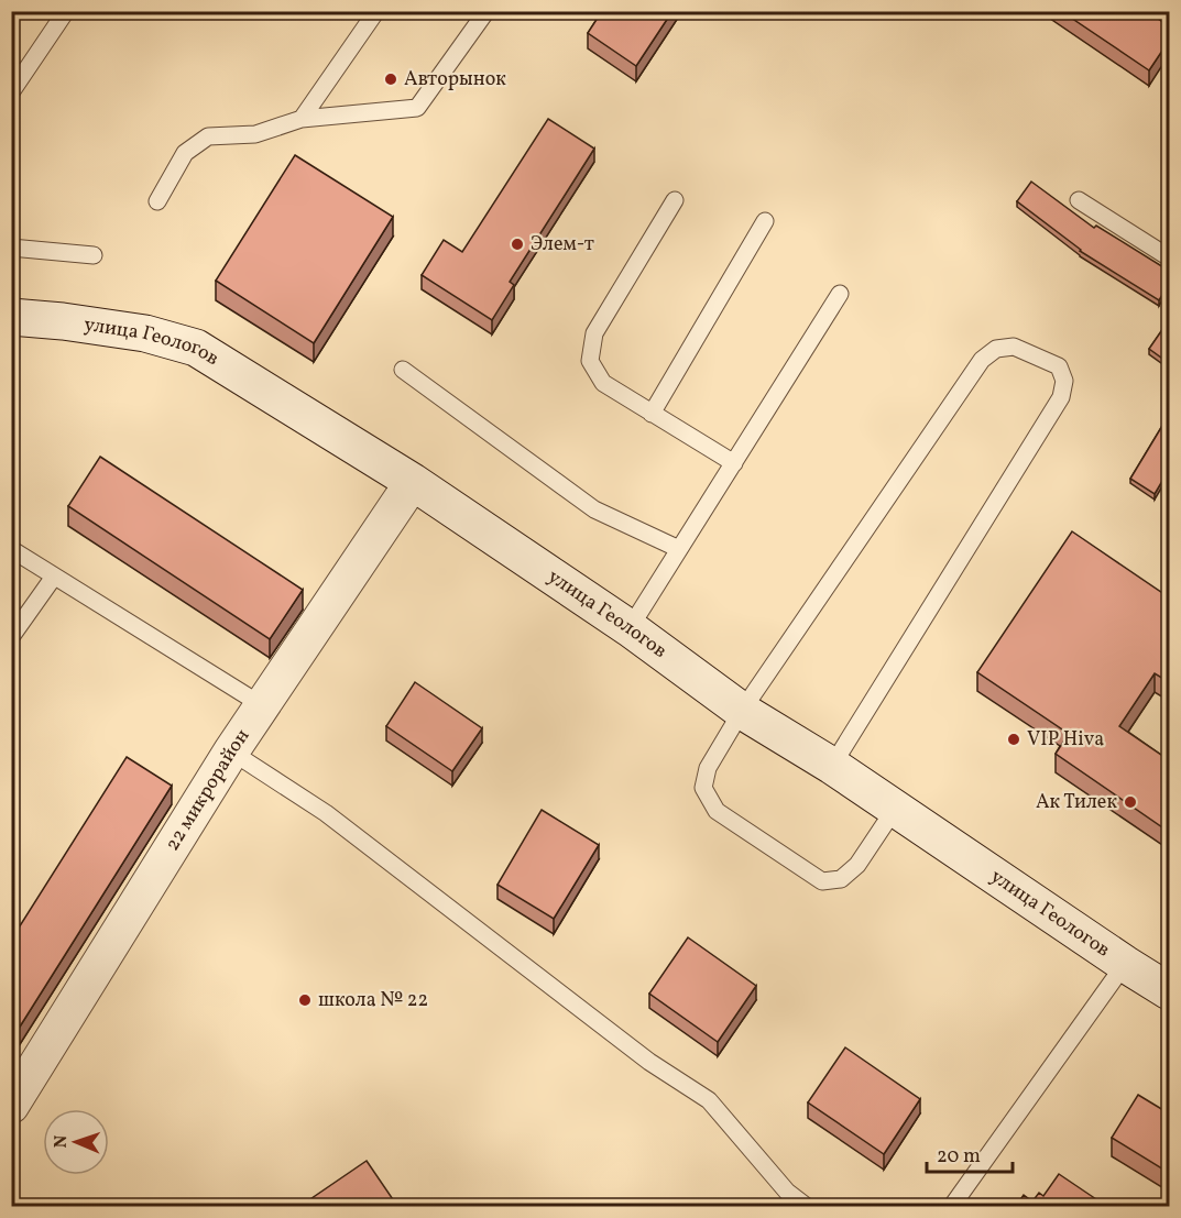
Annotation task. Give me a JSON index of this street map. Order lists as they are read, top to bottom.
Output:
{
  "streets": {
    "street": ["улица Геологов", "22 микрорайон"]
  },
  "crossings": [
    ["улица Геологов", "22 микрорайон"]
  ],
  "places": [
    "Авторынок",
    "Элем-т",
    "VIP Hiva",
    "Ак Тилек",
    "школа № 22"
  ],
  "scale_bar": "20 m",
  "north": "left"
}
